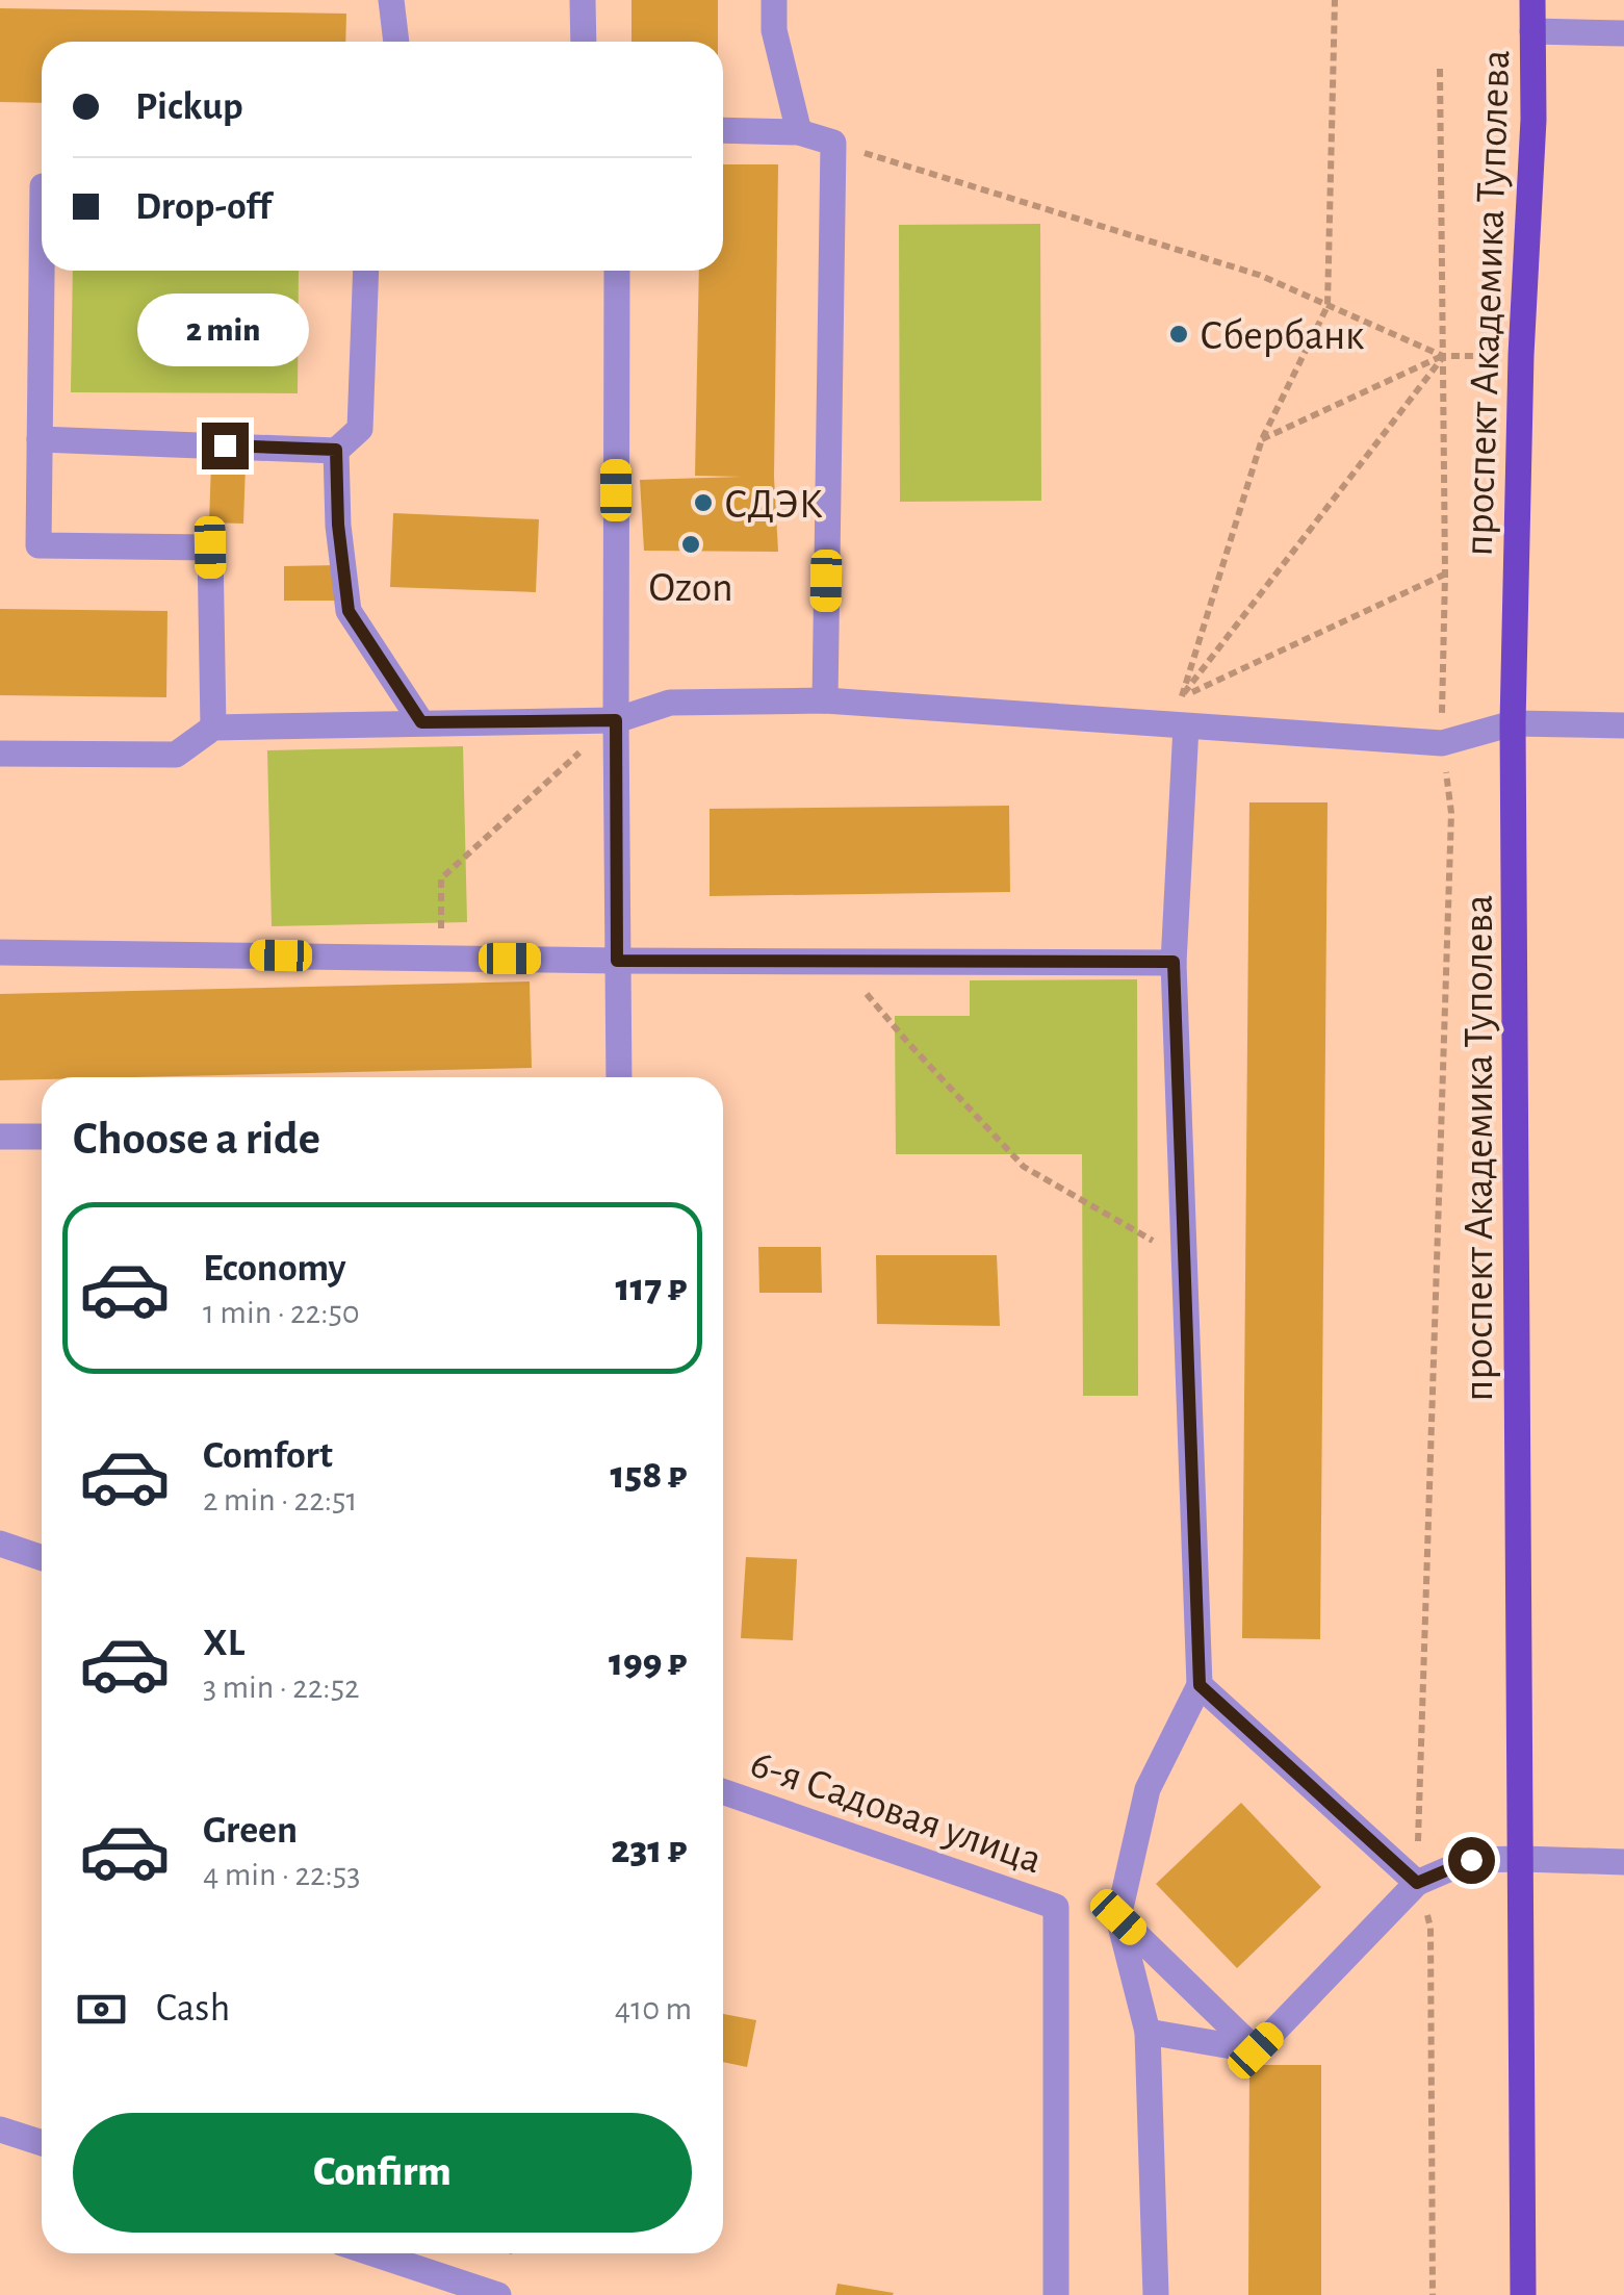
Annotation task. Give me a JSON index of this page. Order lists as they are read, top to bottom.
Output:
{
  "streets": {
    "main road": ["проспект Академика Туполева"],
    "street": ["6-я Садовая улица"]
  },
  "places": ["Сбербанк", "СДЭК", "Ozon"],
  "page": {
    "banner": ["Pickup", "Drop-off"],
    "bubble": "2 min",
    "heading": "Choose a ride",
    "list": [
      {
        "name": "Economy",
        "note": "1 min · 22:50",
        "value": "117 ₽"
      },
      {
        "name": "Comfort",
        "note": "2 min · 22:51",
        "value": "158 ₽"
      },
      {
        "name": "XL",
        "note": "3 min · 22:52",
        "value": "199 ₽"
      },
      {
        "name": "Green",
        "note": "4 min · 22:53",
        "value": "231 ₽"
      }
    ],
    "pay": ["Cash", "410 m"],
    "buttons": "Confirm"
  }
}
